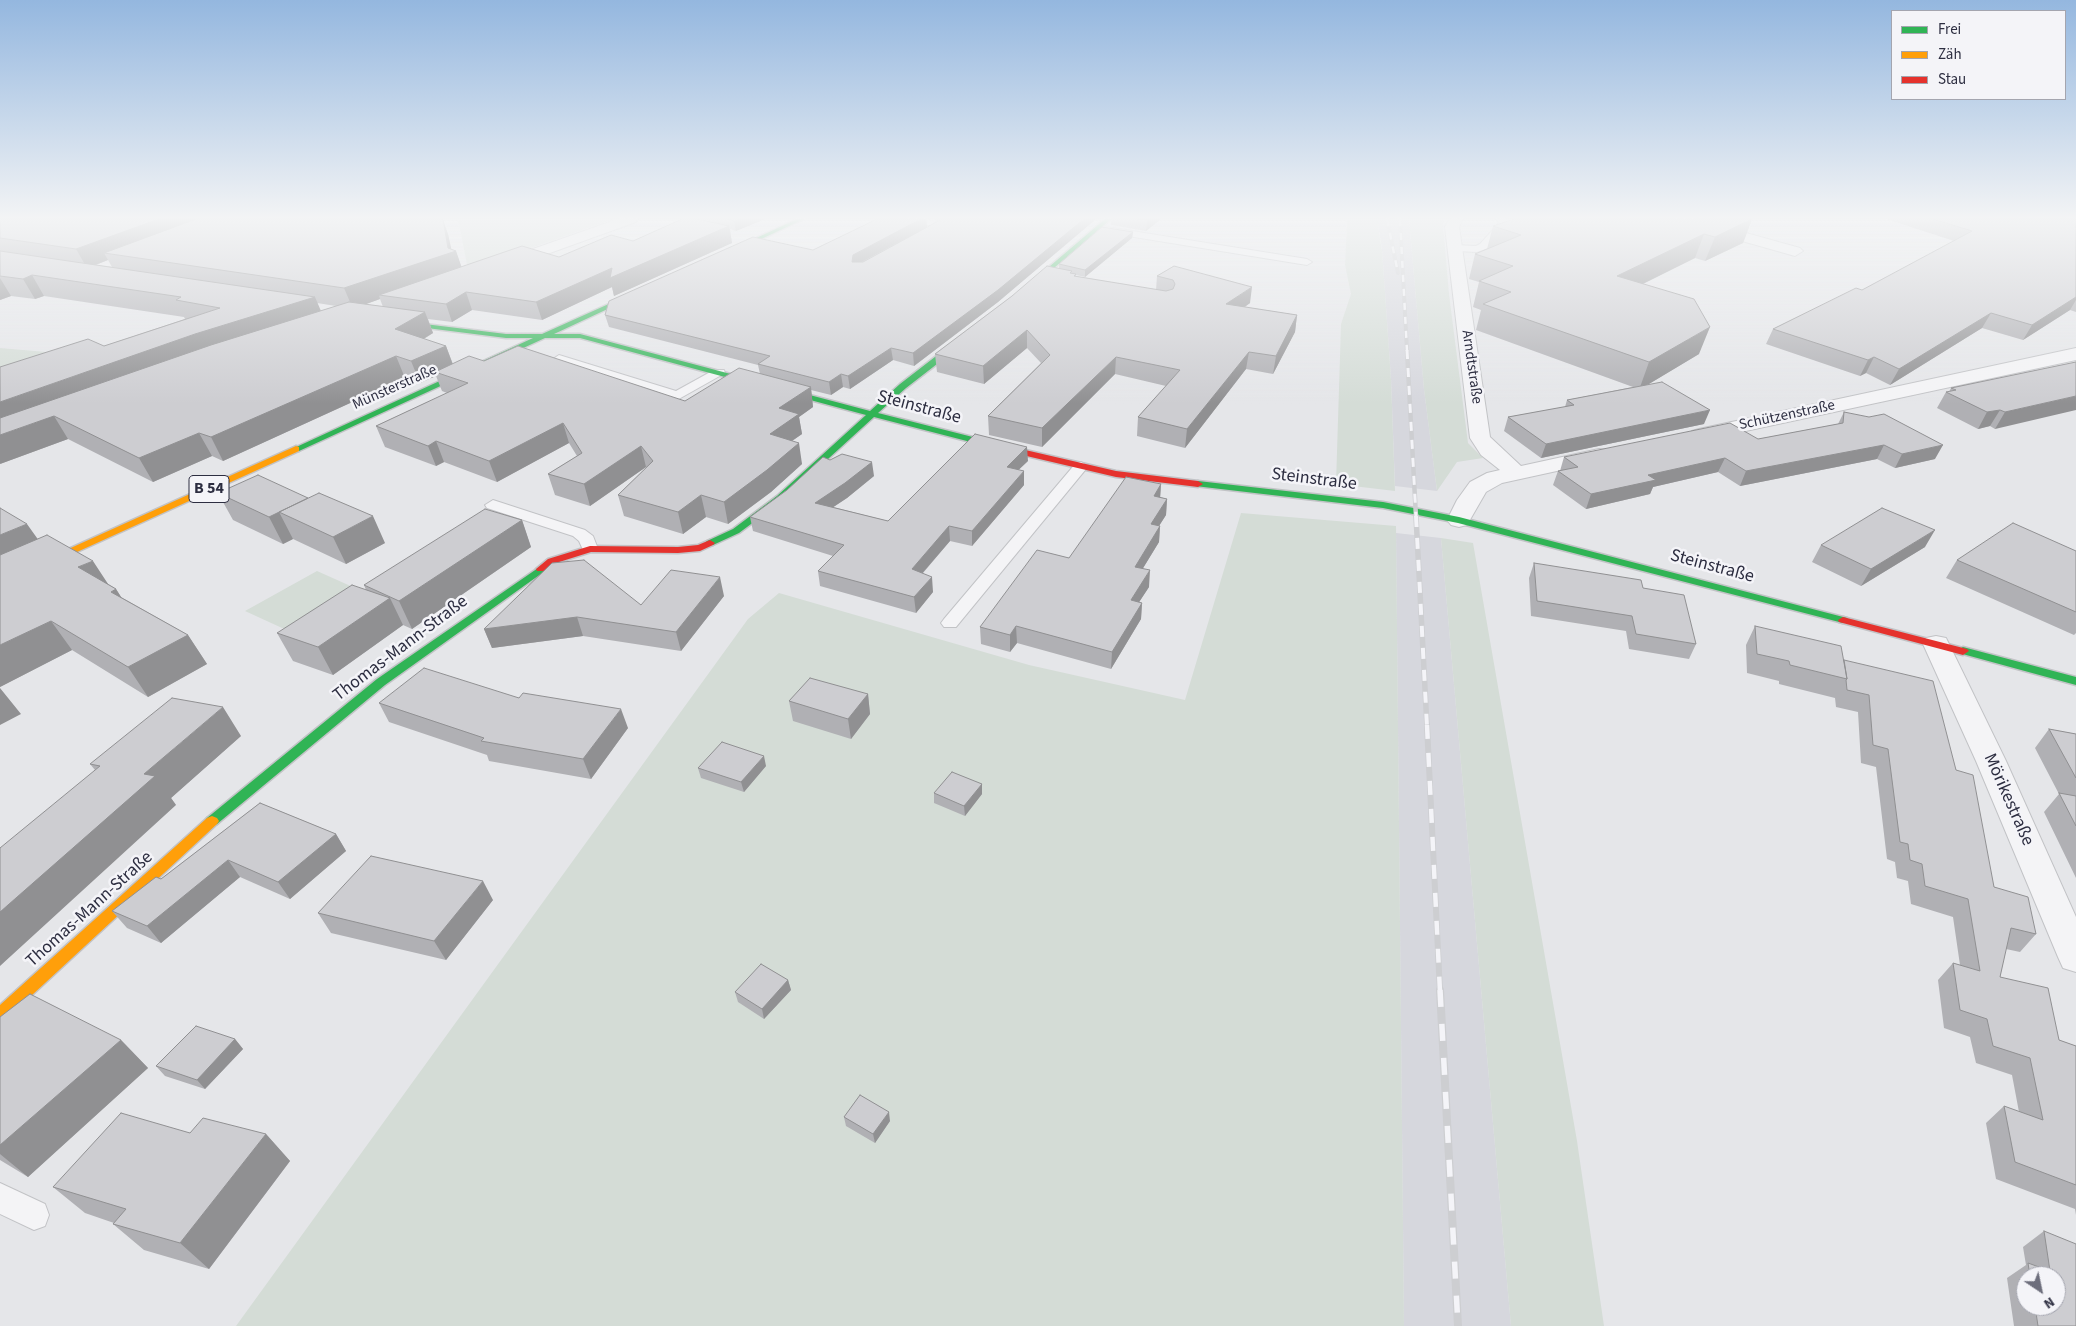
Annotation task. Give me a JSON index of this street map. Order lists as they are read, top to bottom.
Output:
{
  "streets": {
    "street": [
      "Arndtstraße",
      "Münsterstraße",
      "Steinstraße",
      "Schützenstraße",
      "B 54",
      "Thomas-Mann-Straße",
      "Mörikestraße"
    ]
  },
  "crossings": [
    ["Münsterstraße", "Steinstraße"],
    ["Steinstraße", "Thomas-Mann-Straße"],
    ["Steinstraße", "Mörikestraße"]
  ],
  "legend": ["Frei", "Zäh", "Stau"],
  "north": "bottom right"
}
